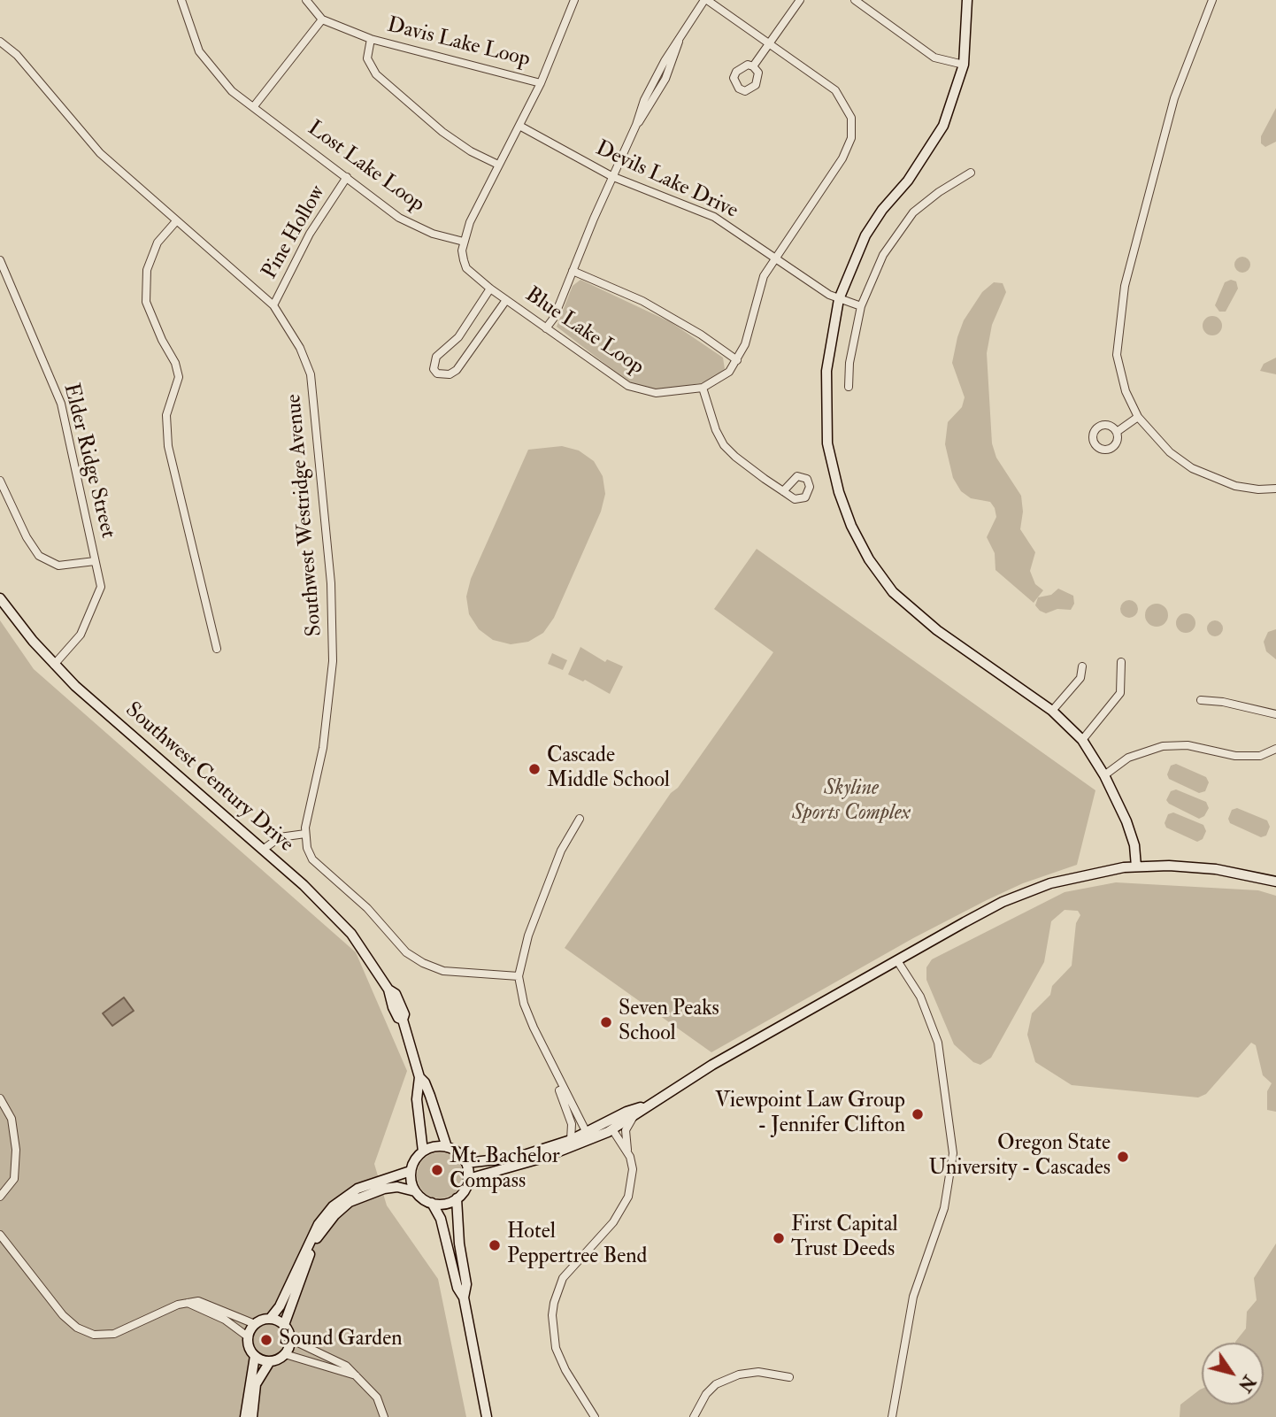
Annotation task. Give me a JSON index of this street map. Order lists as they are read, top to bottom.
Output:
{
  "streets": {
    "main road": ["Southwest Century Drive"],
    "street": [
      "Davis Lake Loop",
      "Lost Lake Loop",
      "Devils Lake Drive",
      "Pine Hollow",
      "Blue Lake Loop",
      "Elder Ridge Street",
      "Southwest Westridge Avenue"
    ]
  },
  "crossings": [
    ["Lost Lake Loop", "Pine Hollow"],
    ["Lost Lake Loop", "Blue Lake Loop"],
    ["Devils Lake Drive", "Blue Lake Loop"],
    ["Pine Hollow", "Southwest Westridge Avenue"],
    ["Elder Ridge Street", "Southwest Century Drive"]
  ],
  "parks": ["Skyline Sports Complex"],
  "places": [
    "Cascade Middle School",
    "Seven Peaks School",
    "Viewpoint Law Group - Jennifer Clifton",
    "Oregon State University - Cascades",
    "Mt. Bachelor Compass",
    "First Capital Trust Deeds",
    "Hotel Peppertree Bend",
    "Sound Garden"
  ],
  "north": "bottom right"
}
